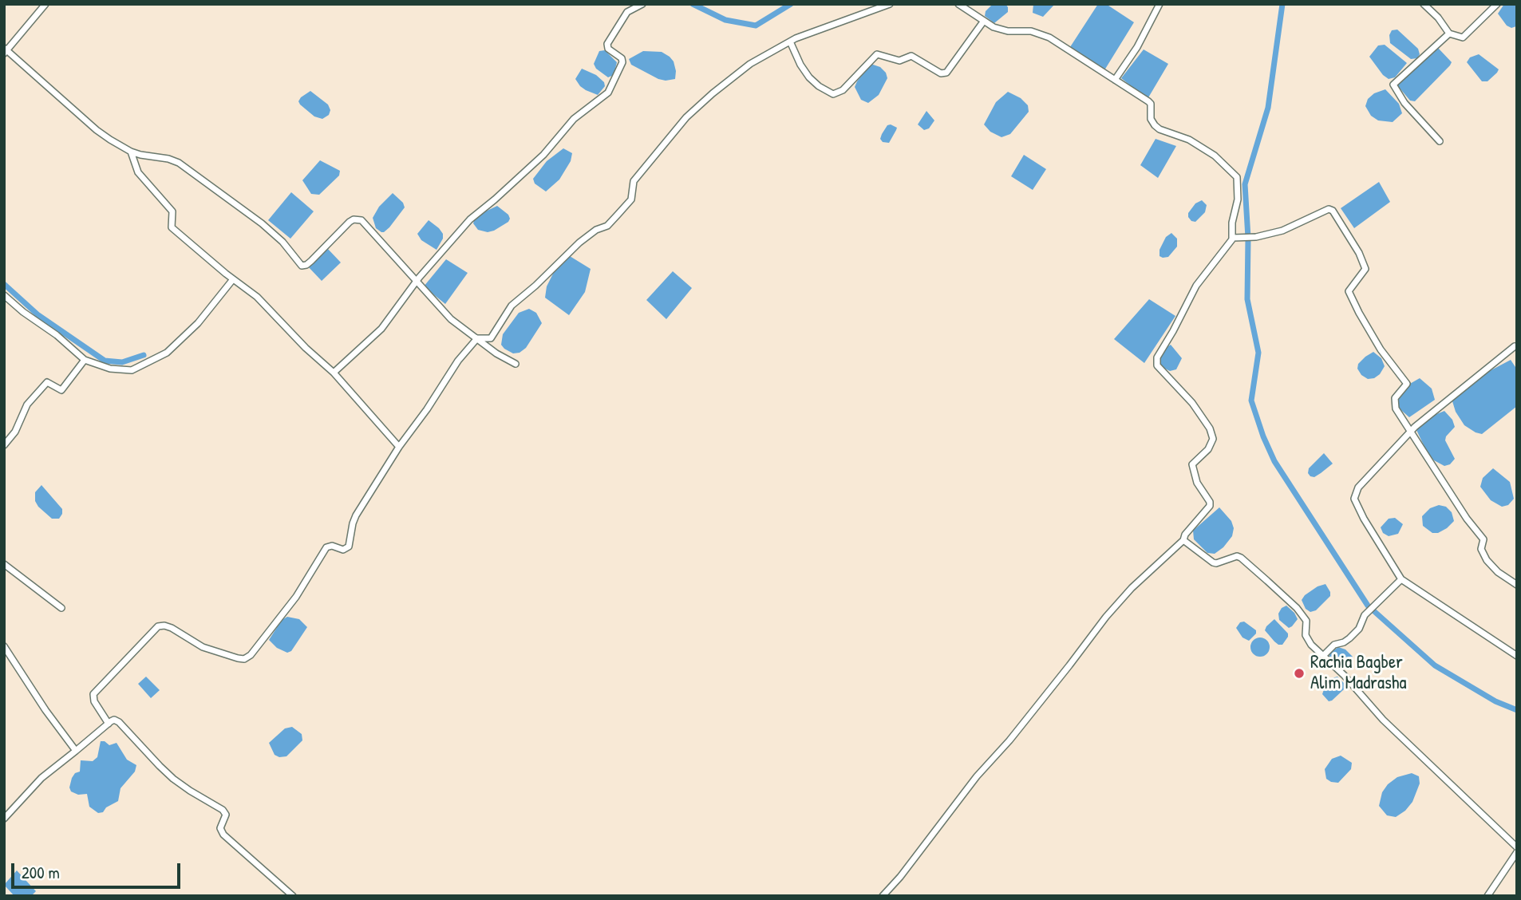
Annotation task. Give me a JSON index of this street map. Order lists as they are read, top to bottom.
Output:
{
  "places": ["Rachia Bagber Alim Madrasha"],
  "scale_bar": "200 m"
}
